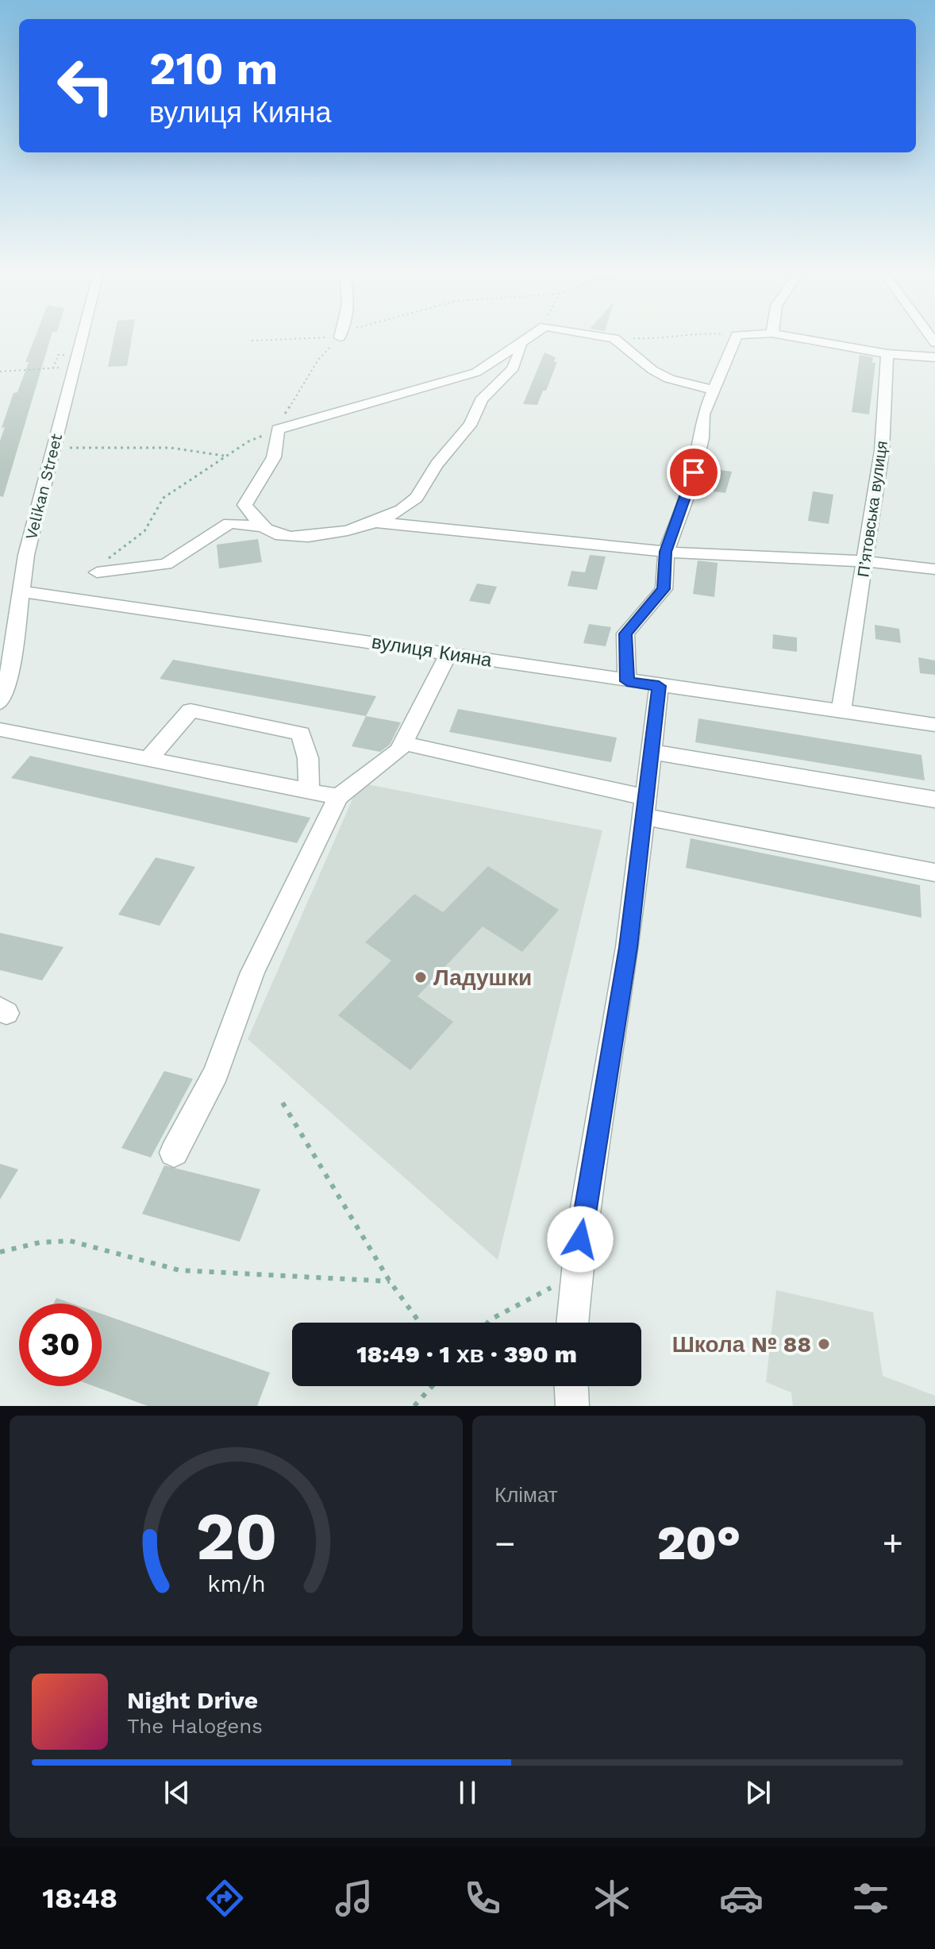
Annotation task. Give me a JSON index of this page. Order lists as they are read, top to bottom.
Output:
{
  "streets": {
    "street": ["Velikan Street", "П’ятовська вулиця", "вулиця Кияна"]
  },
  "crossings": [
    ["Velikan Street", "вулиця Кияна"],
    ["П’ятовська вулиця", "вулиця Кияна"]
  ],
  "places": ["Ладушки", "Школа № 88"],
  "page": {
    "turn": ["210 m", "вулиця Кияна"],
    "limit": "30",
    "trip": "18:49 · 1 хв · 390 m",
    "tile": "Клімат",
    "heat": ["−", "20°", "+"],
    "song": ["Night Drive", "The Halogens"],
    "tabs": "18:48",
    "gauge": ["20", "km/h"]
  }
}
